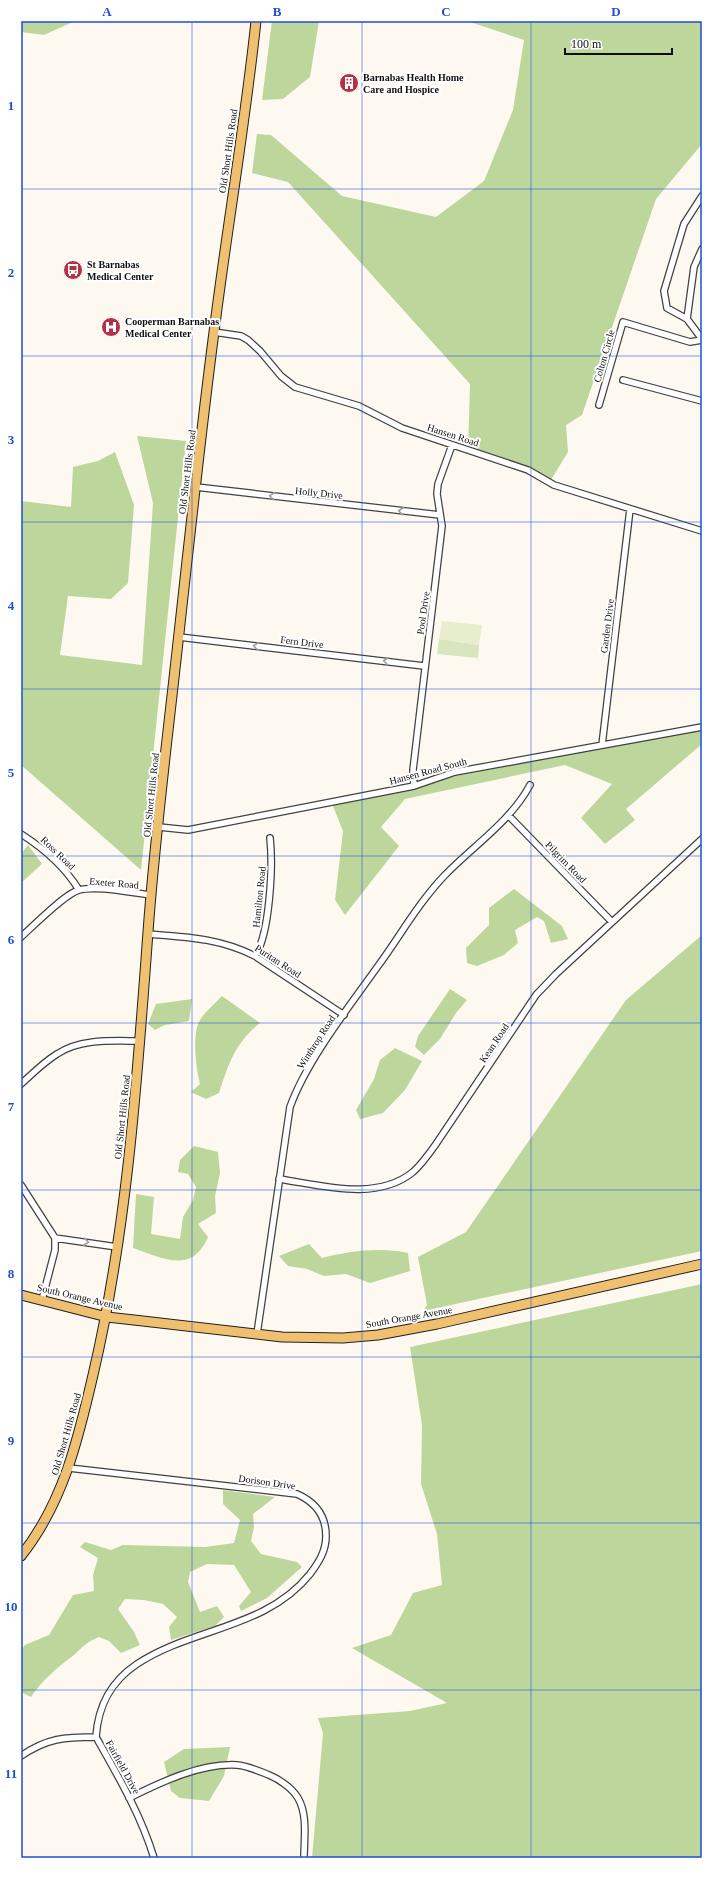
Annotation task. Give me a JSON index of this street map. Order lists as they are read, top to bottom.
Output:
{
  "streets": {
    "main road": ["Old Short Hills Road", "South Orange Avenue"],
    "street": [
      "Colton Circle",
      "Hansen Road",
      "Holly Drive",
      "Pool Drive",
      "Garden Drive",
      "Fern Drive",
      "Hansen Road South",
      "Ross Road",
      "Pilgrim Road",
      "Exeter Road",
      "Hamilton Road",
      "Puritan Road",
      "Winthrop Road",
      "Kean Road",
      "Dorison Drive",
      "Fairfield Drive"
    ]
  },
  "crossings": [
    ["Old Short Hills Road", "Hansen Road"],
    ["Old Short Hills Road", "Holly Drive"],
    ["Old Short Hills Road", "Fern Drive"],
    ["Old Short Hills Road", "Hansen Road South"],
    ["Old Short Hills Road", "Exeter Road"],
    ["Old Short Hills Road", "Puritan Road"],
    ["Old Short Hills Road", "South Orange Avenue"],
    ["Old Short Hills Road", "Dorison Drive"],
    ["Hansen Road", "Pool Drive"],
    ["Hansen Road", "Garden Drive"],
    ["Holly Drive", "Pool Drive"],
    ["Pool Drive", "Fern Drive"],
    ["Pool Drive", "Hansen Road South"],
    ["Garden Drive", "Hansen Road South"],
    ["Ross Road", "Exeter Road"],
    ["Pilgrim Road", "Winthrop Road"],
    ["Pilgrim Road", "Kean Road"],
    ["Hamilton Road", "Puritan Road"],
    ["Puritan Road", "Winthrop Road"],
    ["Winthrop Road", "Kean Road"],
    ["Winthrop Road", "South Orange Avenue"],
    ["Dorison Drive", "Fairfield Drive"]
  ],
  "one_way": ["Holly Drive", "Fern Drive"],
  "places": {
    "building": ["Barnabas Health Home Care and Hospice"],
    "bus stop": ["St Barnabas Medical Center"],
    "hospital": ["Cooperman Barnabas Medical Center"]
  },
  "scale_bar": "100 m",
  "grid": {
    "columns": [
      "A",
      "B",
      "C",
      "D"
    ],
    "rows": [
      "1",
      "2",
      "3",
      "4",
      "5",
      "6",
      "7",
      "8",
      "9",
      "10",
      "11"
    ]
  }
}
